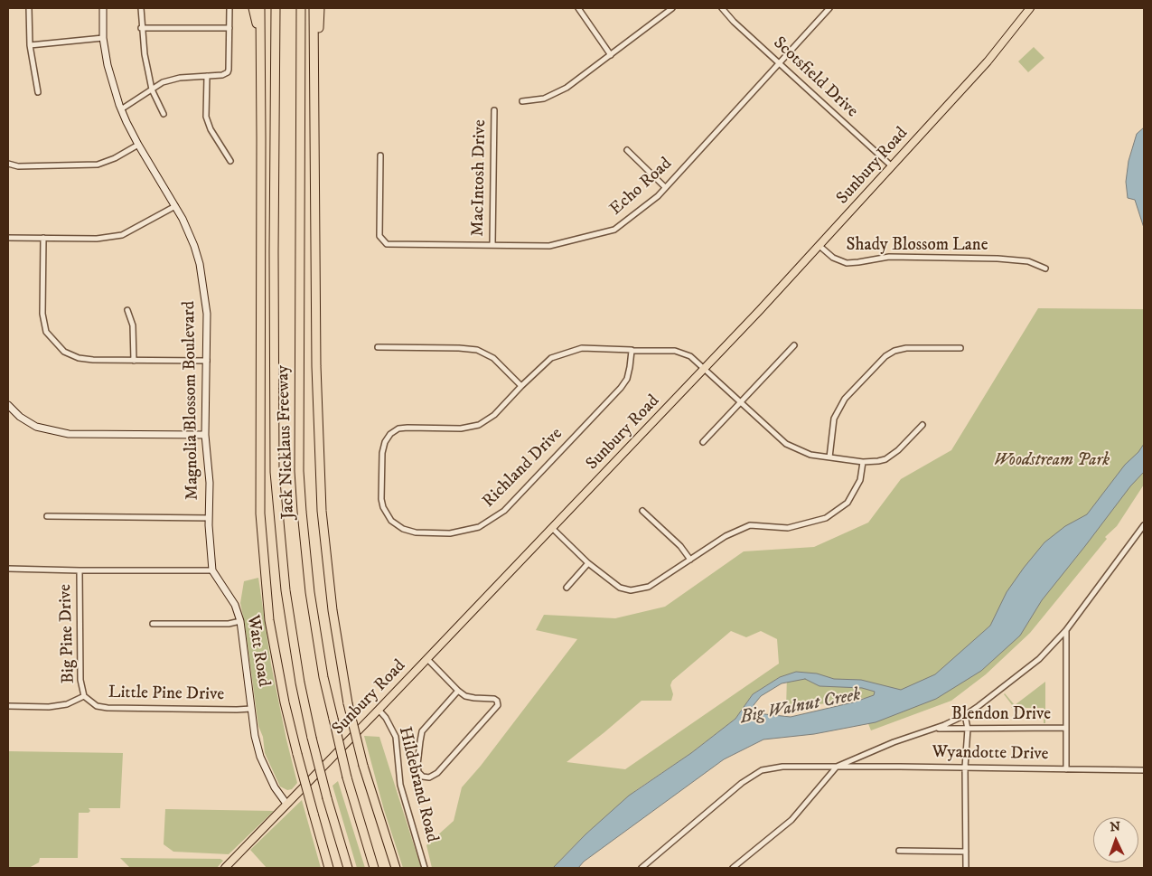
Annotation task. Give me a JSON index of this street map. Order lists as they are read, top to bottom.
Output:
{
  "streets": {
    "highway": ["Jack Nicklaus Freeway"],
    "main road": ["Sunbury Road"],
    "street": [
      "Scotsfield Drive",
      "MacIntosh Drive",
      "Echo Road",
      "Shady Blossom Lane",
      "Magnolia Blossom Boulevard",
      "Richland Drive",
      "Big Pine Drive",
      "Watt Road",
      "Little Pine Drive",
      "Blendon Drive",
      "Wyandotte Drive",
      "Hildebrand Road"
    ]
  },
  "crossings": [
    ["Scotsfield Drive", "Sunbury Road"],
    ["Scotsfield Drive", "Echo Road"],
    ["Sunbury Road", "Shady Blossom Lane"],
    ["Sunbury Road", "Watt Road"],
    ["Sunbury Road", "Hildebrand Road"],
    ["MacIntosh Drive", "Echo Road"],
    ["Magnolia Blossom Boulevard", "Watt Road"],
    ["Big Pine Drive", "Little Pine Drive"],
    ["Watt Road", "Little Pine Drive"]
  ],
  "water": ["Big Walnut Creek"],
  "parks": ["Woodstream Park"],
  "north": "top"
}
